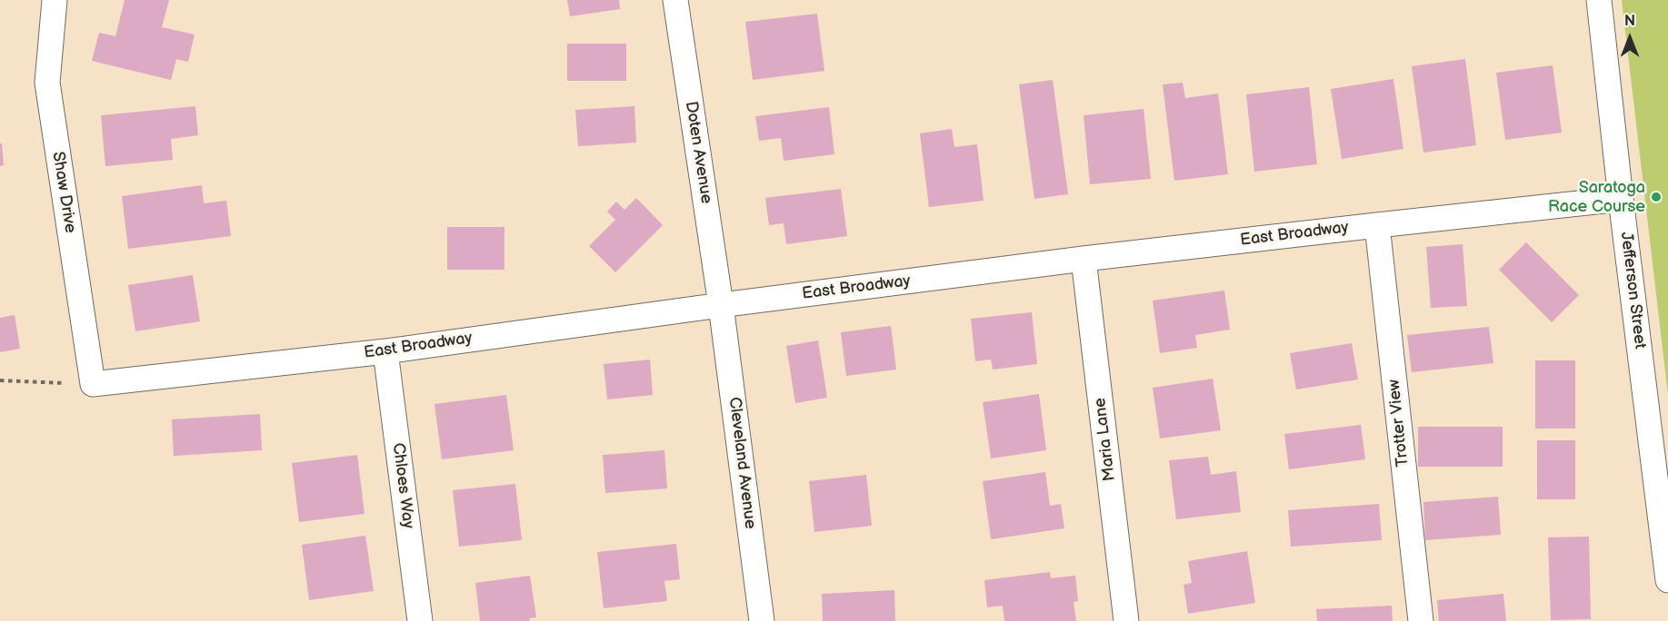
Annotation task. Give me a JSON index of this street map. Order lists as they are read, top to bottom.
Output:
{
  "streets": {
    "street": [
      "Doten Avenue",
      "Shaw Drive",
      "East Broadway",
      "Jefferson Street",
      "Trotter View",
      "Maria Lane",
      "Cleveland Avenue",
      "Chloes Way"
    ]
  },
  "crossings": [
    ["Doten Avenue", "East Broadway"],
    ["Doten Avenue", "Cleveland Avenue"],
    ["Shaw Drive", "East Broadway"],
    ["East Broadway", "Jefferson Street"],
    ["East Broadway", "Trotter View"],
    ["East Broadway", "Maria Lane"],
    ["East Broadway", "Cleveland Avenue"],
    ["East Broadway", "Chloes Way"]
  ],
  "places": ["Saratoga Race Course"],
  "north": "top"
}
